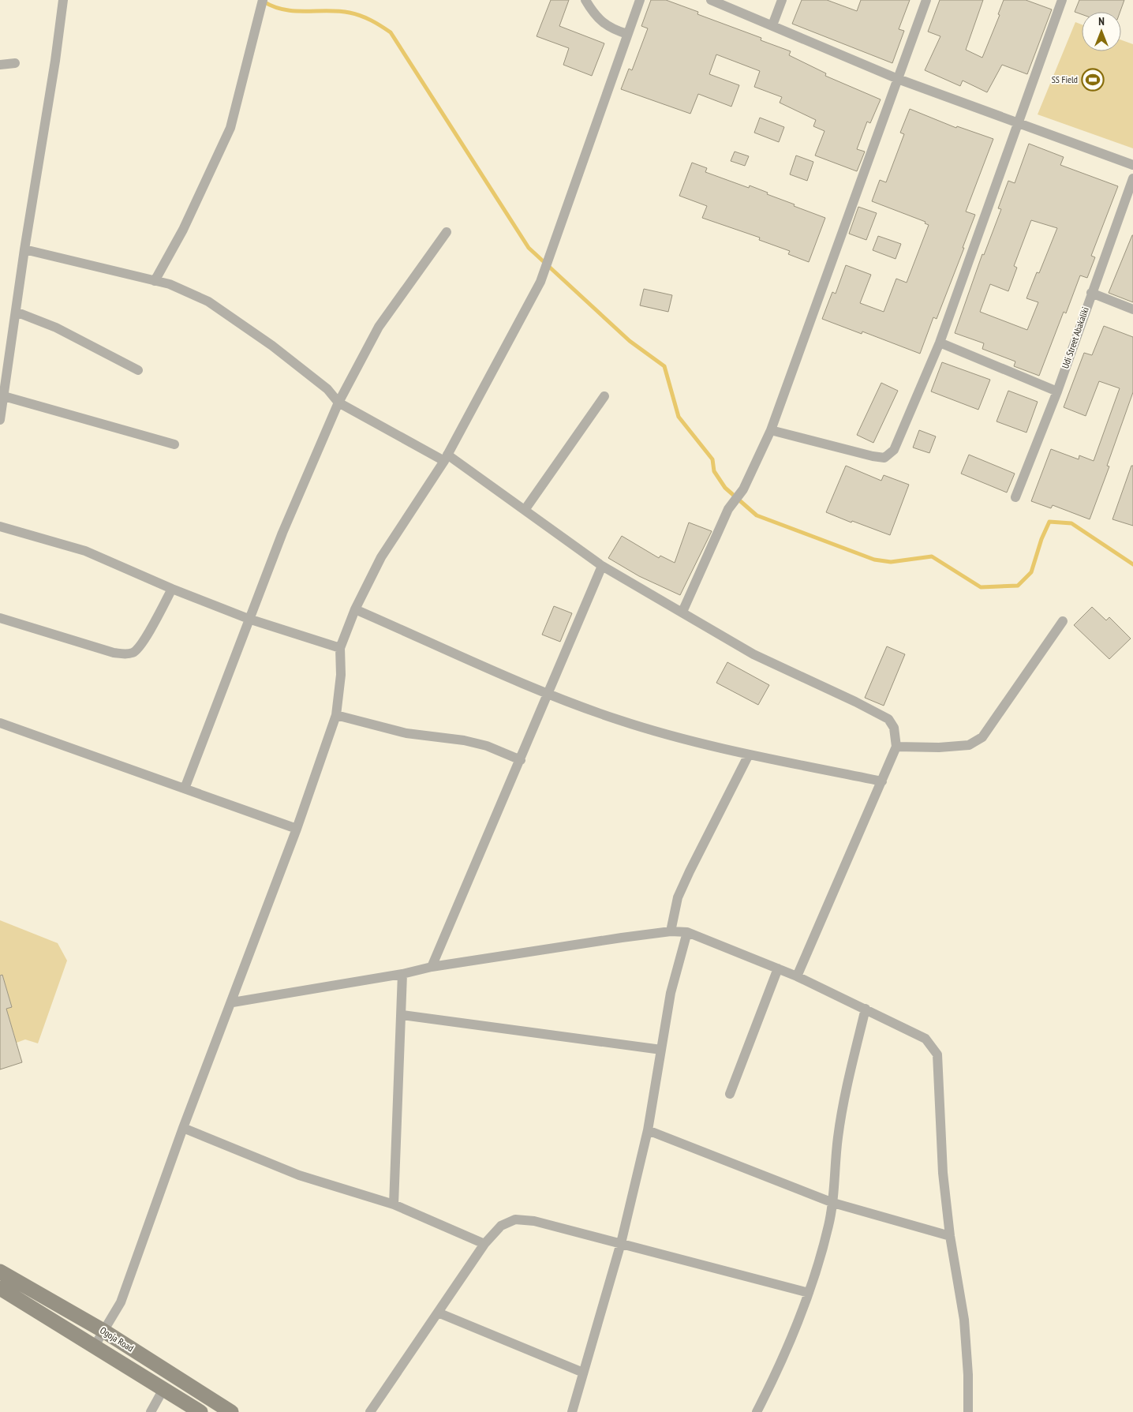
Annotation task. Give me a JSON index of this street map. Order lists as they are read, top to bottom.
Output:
{
  "streets": {
    "main road": ["Ogoja Road"],
    "street": ["Udi Street Abakaliki"]
  },
  "places": {
    "sports": ["SS Field"]
  },
  "north": "top"
}
